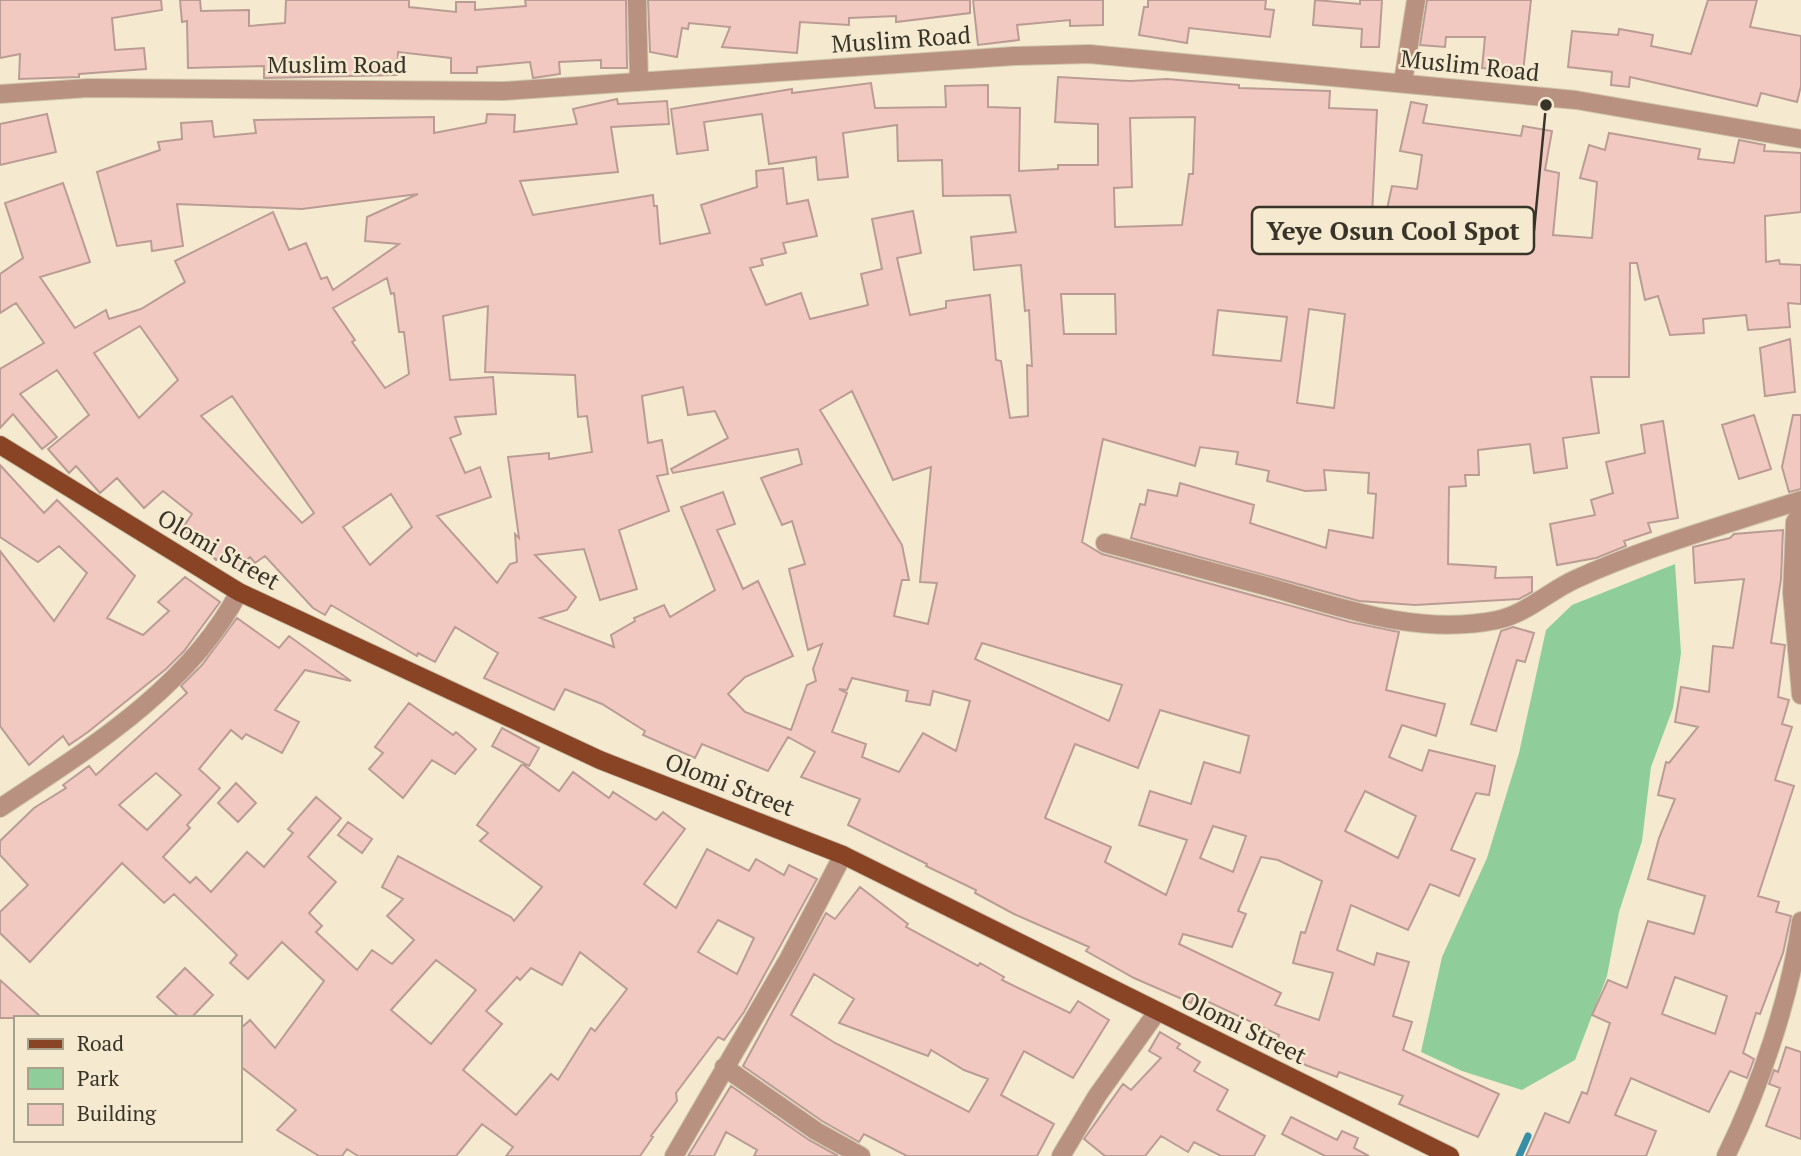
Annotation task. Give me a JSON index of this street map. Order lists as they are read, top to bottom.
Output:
{
  "streets": {
    "main road": ["Olomi Street"],
    "street": ["Muslim Road"]
  },
  "places": ["Yeye Osun Cool Spot"],
  "legend": ["Road", "Park", "Building"]
}
